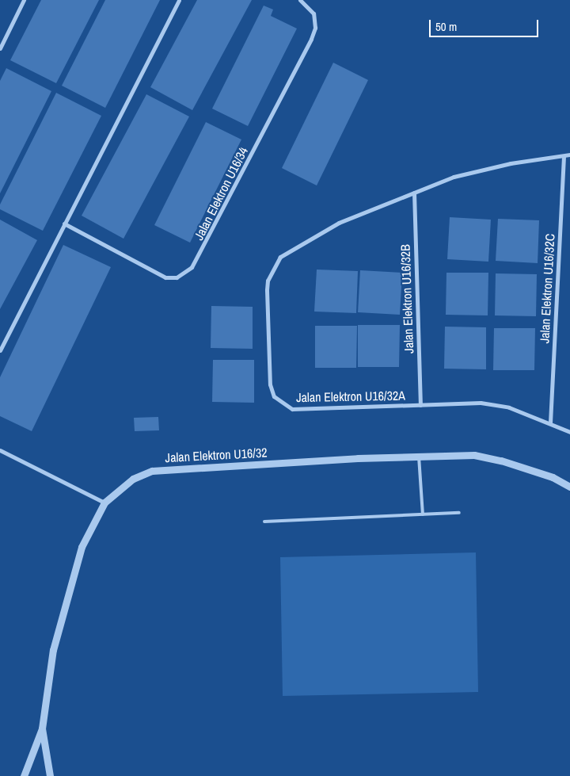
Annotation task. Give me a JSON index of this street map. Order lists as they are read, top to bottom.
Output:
{
  "streets": {
    "street": [
      "Jalan Elektron U16/34",
      "Jalan Elektron U16/32C",
      "Jalan Elektron U16/32B",
      "Jalan Elektron U16/32A",
      "Jalan Elektron U16/32"
    ]
  },
  "crossings": [
    ["Jalan Elektron U16/32C", "Jalan Elektron U16/32A"],
    ["Jalan Elektron U16/32B", "Jalan Elektron U16/32A"]
  ],
  "scale_bar": "50 m"
}
